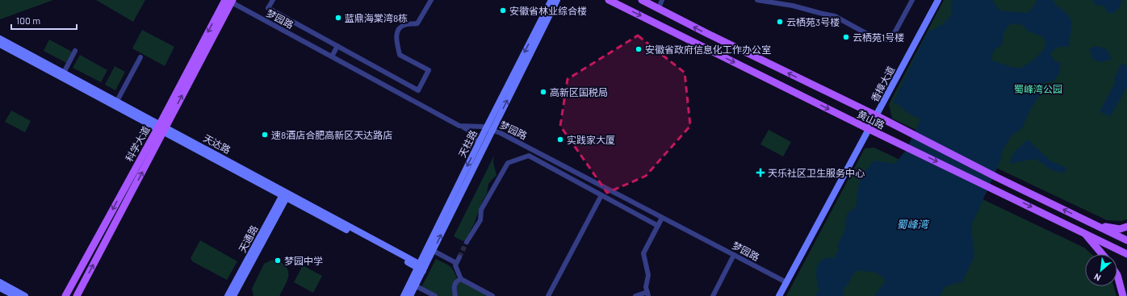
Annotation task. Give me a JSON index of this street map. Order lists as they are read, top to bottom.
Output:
{
  "streets": {
    "main road": ["黄山路", "科学大道"],
    "street": [
      "梦园路",
      "香樟大道",
      "天达路",
      "天柱路",
      "天通路"
    ]
  },
  "crossings": [
    ["梦园路", "香樟大道"],
    ["梦园路", "科学大道"],
    ["梦园路", "天柱路"],
    ["香樟大道", "黄山路"],
    ["科学大道", "天达路"],
    ["天达路", "天柱路"],
    ["天达路", "天通路"]
  ],
  "water": ["蜀峰湾"],
  "parks": ["蜀峰湾公园"],
  "places": {
    "other": [
      "安徽省林业综合楼",
      "蓝鼎海棠湾8栋",
      "云栖苑3号楼",
      "云栖苑1号楼",
      "安徽省政府信息化工作办公室",
      "高新区国税局",
      "速8酒店合肥高新区天达路店",
      "实践家大厦",
      "梦园中学"
    ],
    "health": ["天乐社区卫生服务中心"]
  },
  "scale_bar": "100 m",
  "north": "bottom left"
}
